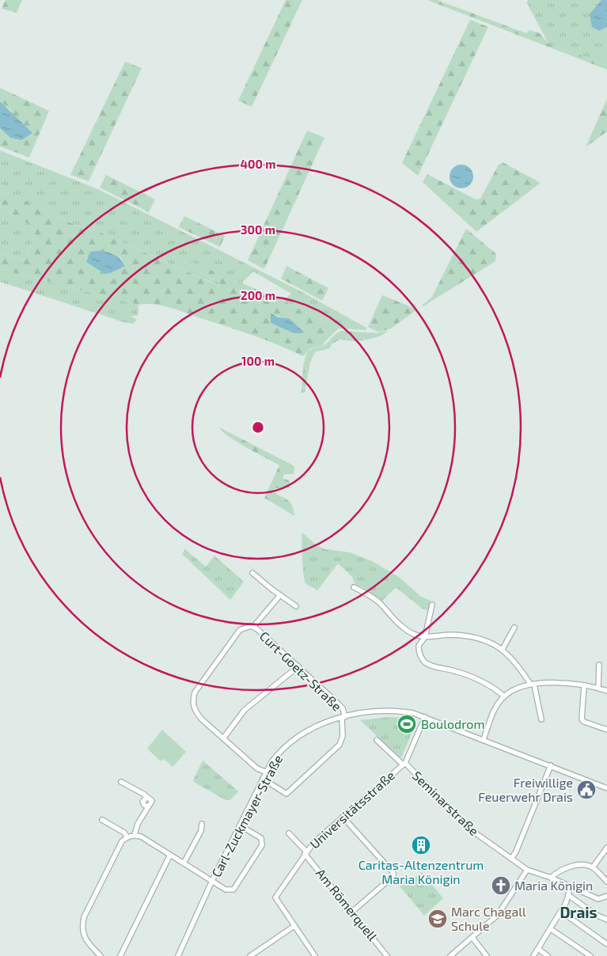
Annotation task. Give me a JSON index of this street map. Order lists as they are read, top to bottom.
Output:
{
  "streets": {
    "street": [
      "Curt-Goetz-Straße",
      "Seminarstraße",
      "Universitätsstraße",
      "Carl-Zuckmayer-Straße",
      "Am Römerquell"
    ]
  },
  "crossings": [
    ["Curt-Goetz-Straße", "Carl-Zuckmayer-Straße"],
    ["Seminarstraße", "Universitätsstraße"],
    ["Universitätsstraße", "Am Römerquell"]
  ],
  "districts": ["Drais"],
  "places": {
    "sports": ["Boulodrom"],
    "public building": ["Freiwillige Feuerwehr Drais"],
    "building": ["Caritas-Altenzentrum Maria Königin"],
    "church": ["Maria Königin"],
    "school or university": ["Marc Chagall Schule"]
  },
  "rings": [
    "400 m",
    "300 m",
    "200 m",
    "100 m"
  ]
}
